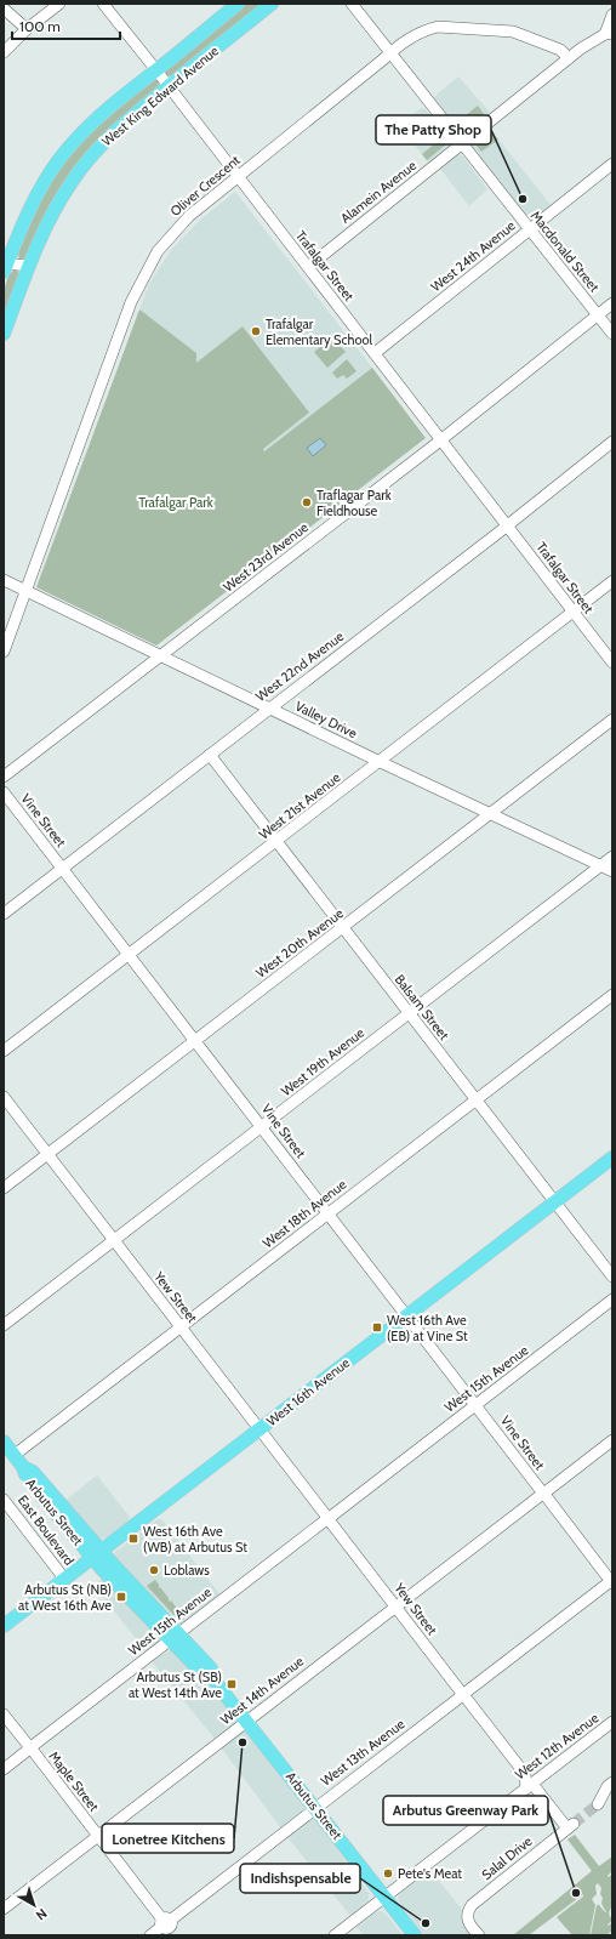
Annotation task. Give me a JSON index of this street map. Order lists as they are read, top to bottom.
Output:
{
  "streets": {
    "main road": ["West King Edward Avenue", "West 16th Avenue", "Arbutus Street"],
    "street": [
      "Oliver Crescent",
      "Alamein Avenue",
      "Macdonald Street",
      "West 24th Avenue",
      "Trafalgar Street",
      "West 23rd Avenue",
      "West 22nd Avenue",
      "Valley Drive",
      "West 21st Avenue",
      "Vine Street",
      "West 20th Avenue",
      "Balsam Street",
      "West 19th Avenue",
      "West 18th Avenue",
      "Yew Street",
      "West 15th Avenue",
      "East Boulevard",
      "West 14th Avenue",
      "West 12th Avenue",
      "West 13th Avenue",
      "Maple Street",
      "Salal Drive"
    ]
  },
  "crossings": [
    ["West King Edward Avenue", "Trafalgar Street"],
    ["Oliver Crescent", "Alamein Avenue"],
    ["Oliver Crescent", "Macdonald Street"],
    ["Oliver Crescent", "Trafalgar Street"],
    ["Oliver Crescent", "Valley Drive"],
    ["Alamein Avenue", "Macdonald Street"],
    ["Alamein Avenue", "Trafalgar Street"],
    ["Macdonald Street", "West 24th Avenue"],
    ["Macdonald Street", "West 23rd Avenue"],
    ["West 24th Avenue", "Trafalgar Street"],
    ["Trafalgar Street", "West 23rd Avenue"],
    ["Trafalgar Street", "West 22nd Avenue"],
    ["Trafalgar Street", "West 21st Avenue"],
    ["West 23rd Avenue", "Valley Drive"],
    ["West 22nd Avenue", "Valley Drive"],
    ["West 22nd Avenue", "Vine Street"],
    ["West 22nd Avenue", "Balsam Street"],
    ["Valley Drive", "West 21st Avenue"],
    ["Valley Drive", "West 20th Avenue"],
    ["Valley Drive", "West 19th Avenue"],
    ["West 21st Avenue", "Vine Street"],
    ["West 21st Avenue", "Balsam Street"],
    ["Vine Street", "West 20th Avenue"],
    ["Vine Street", "West 19th Avenue"],
    ["Vine Street", "West 18th Avenue"],
    ["Vine Street", "West 15th Avenue"],
    ["Vine Street", "West 16th Avenue"],
    ["Vine Street", "West 14th Avenue"],
    ["Vine Street", "West 13th Avenue"],
    ["West 20th Avenue", "Balsam Street"],
    ["West 20th Avenue", "Yew Street"],
    ["Balsam Street", "West 19th Avenue"],
    ["Balsam Street", "West 18th Avenue"],
    ["Balsam Street", "West 16th Avenue"],
    ["West 19th Avenue", "Yew Street"],
    ["West 18th Avenue", "Yew Street"],
    ["West 18th Avenue", "Arbutus Street"],
    ["Yew Street", "West 15th Avenue"],
    ["Yew Street", "West 16th Avenue"],
    ["Yew Street", "West 14th Avenue"],
    ["Yew Street", "West 12th Avenue"],
    ["Yew Street", "West 13th Avenue"],
    ["Yew Street", "Salal Drive"],
    ["West 15th Avenue", "Arbutus Street"],
    ["West 15th Avenue", "Maple Street"],
    ["West 16th Avenue", "Arbutus Street"],
    ["West 16th Avenue", "East Boulevard"],
    ["Arbutus Street", "West 14th Avenue"],
    ["Arbutus Street", "West 12th Avenue"],
    ["Arbutus Street", "West 13th Avenue"],
    ["West 14th Avenue", "Maple Street"],
    ["West 13th Avenue", "Maple Street"]
  ],
  "parks": ["Trafalgar Park"],
  "places": {
    "other": [
      "The Patty Shop",
      "Trafalgar Elementary School",
      "Traflagar Park Fieldhouse",
      "Loblaws",
      "Lonetree Kitchens",
      "Pete's Meat",
      "Arbutus Greenway Park",
      "Indishspensable"
    ],
    "transit": [
      "West 16th Ave (EB) at Vine St",
      "West 16th Ave (WB) at Arbutus St",
      "Arbutus St (NB) at West 16th Ave",
      "Arbutus St (SB) at West 14th Ave"
    ]
  },
  "scale_bar": "100 m",
  "north": "bottom right"
}
